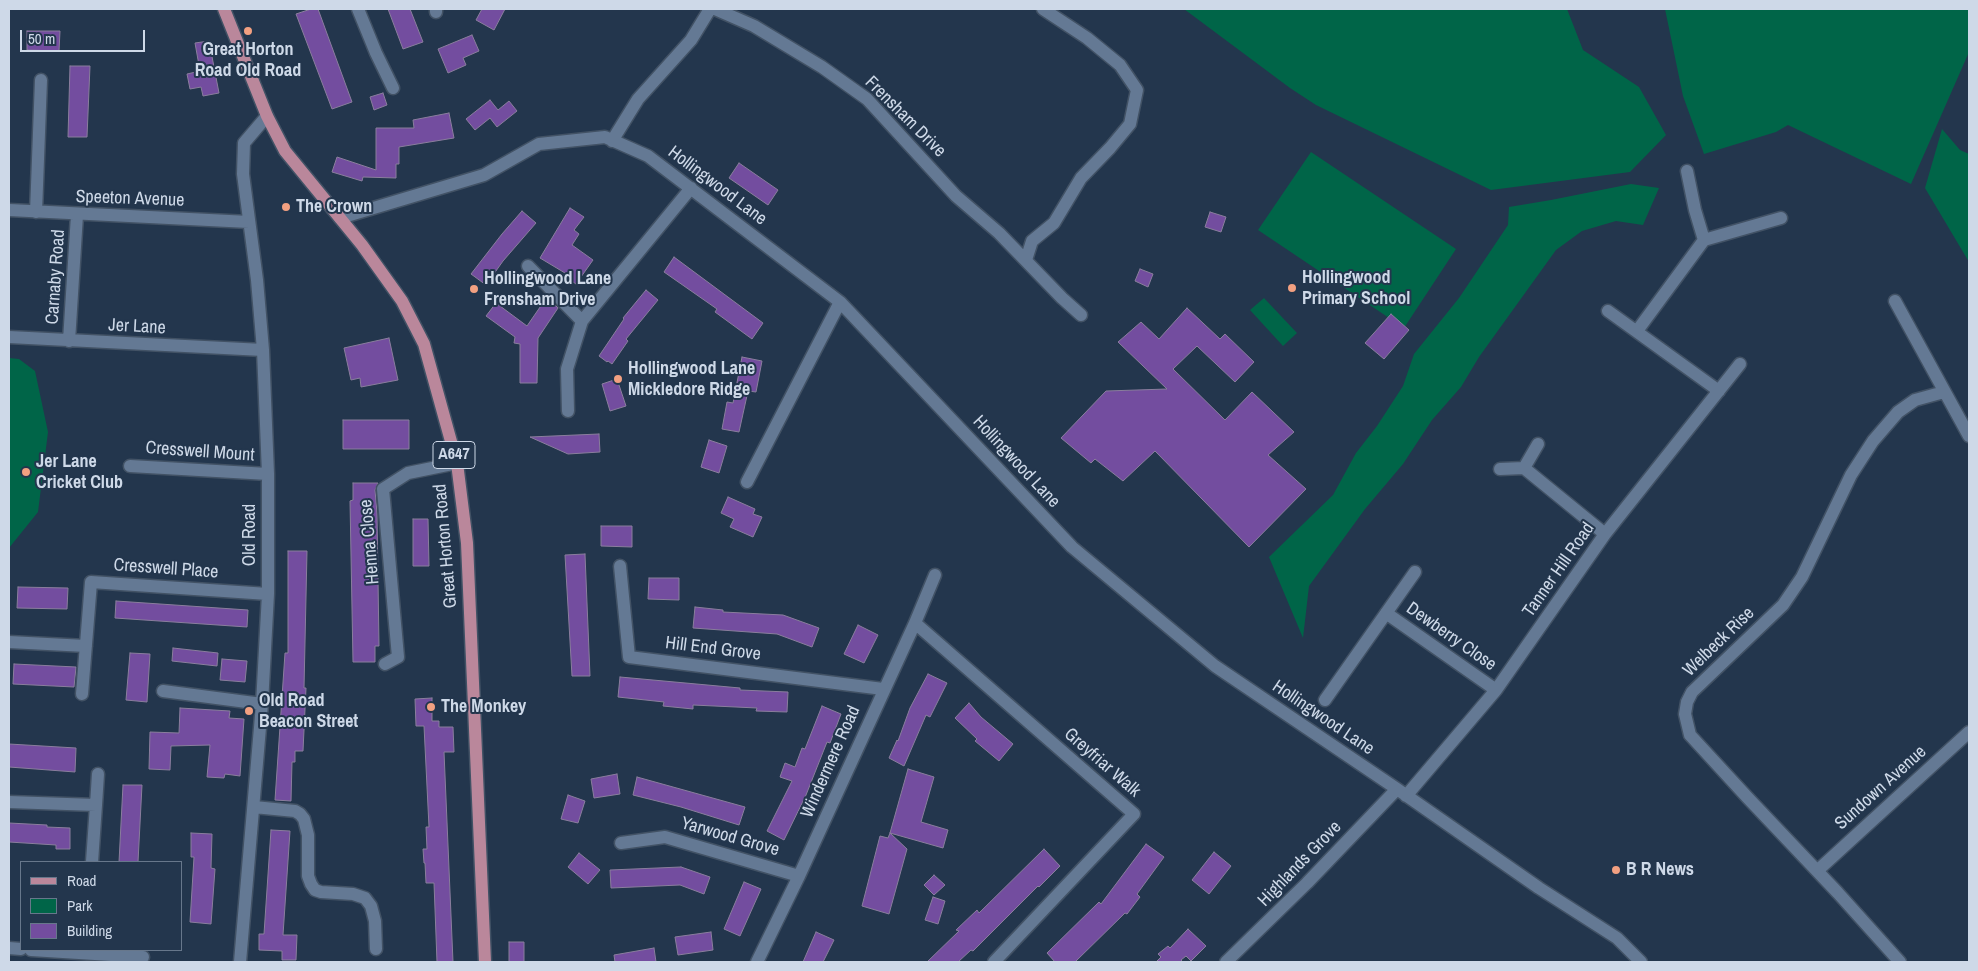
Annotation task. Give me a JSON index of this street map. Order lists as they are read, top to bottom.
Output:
{
  "streets": {
    "main road": ["A647", "Great Horton Road"],
    "street": [
      "Frensham Drive",
      "Hollingwood Lane",
      "Speeton Avenue",
      "Carnaby Road",
      "Jer Lane",
      "Cresswell Mount",
      "Old Road",
      "Henna Close",
      "Cresswell Place",
      "Tanner Hill Road",
      "Dewberry Close",
      "Welbeck Rise",
      "Hill End Grove",
      "Windermere Road",
      "Greyfriar Walk",
      "Sundown Avenue",
      "Yarwood Grove",
      "Highlands Grove"
    ]
  },
  "crossings": [
    ["Hollingwood Lane", "Great Horton Road"],
    ["Hollingwood Lane", "Tanner Hill Road"],
    ["Hollingwood Lane", "Highlands Grove"],
    ["Speeton Avenue", "Carnaby Road"],
    ["Speeton Avenue", "Old Road"],
    ["Carnaby Road", "Jer Lane"],
    ["Jer Lane", "Old Road"],
    ["Cresswell Mount", "Old Road"],
    ["Old Road", "Great Horton Road"],
    ["Old Road", "Cresswell Place"],
    ["Henna Close", "Great Horton Road"],
    ["Tanner Hill Road", "Dewberry Close"],
    ["Tanner Hill Road", "Highlands Grove"],
    ["Welbeck Rise", "Sundown Avenue"],
    ["Hill End Grove", "Windermere Road"],
    ["Windermere Road", "Greyfriar Walk"],
    ["Windermere Road", "Yarwood Grove"]
  ],
  "places": [
    "Great Horton Road Old Road",
    "The Crown",
    "Hollingwood Primary School",
    "Hollingwood Lane Frensham Drive",
    "Hollingwood Lane Mickledore Ridge",
    "Jer Lane Cricket Club",
    "The Monkey",
    "Old Road Beacon Street",
    "B R News"
  ],
  "legend": ["Road", "Park", "Building"],
  "scale_bar": "50 m"
}
